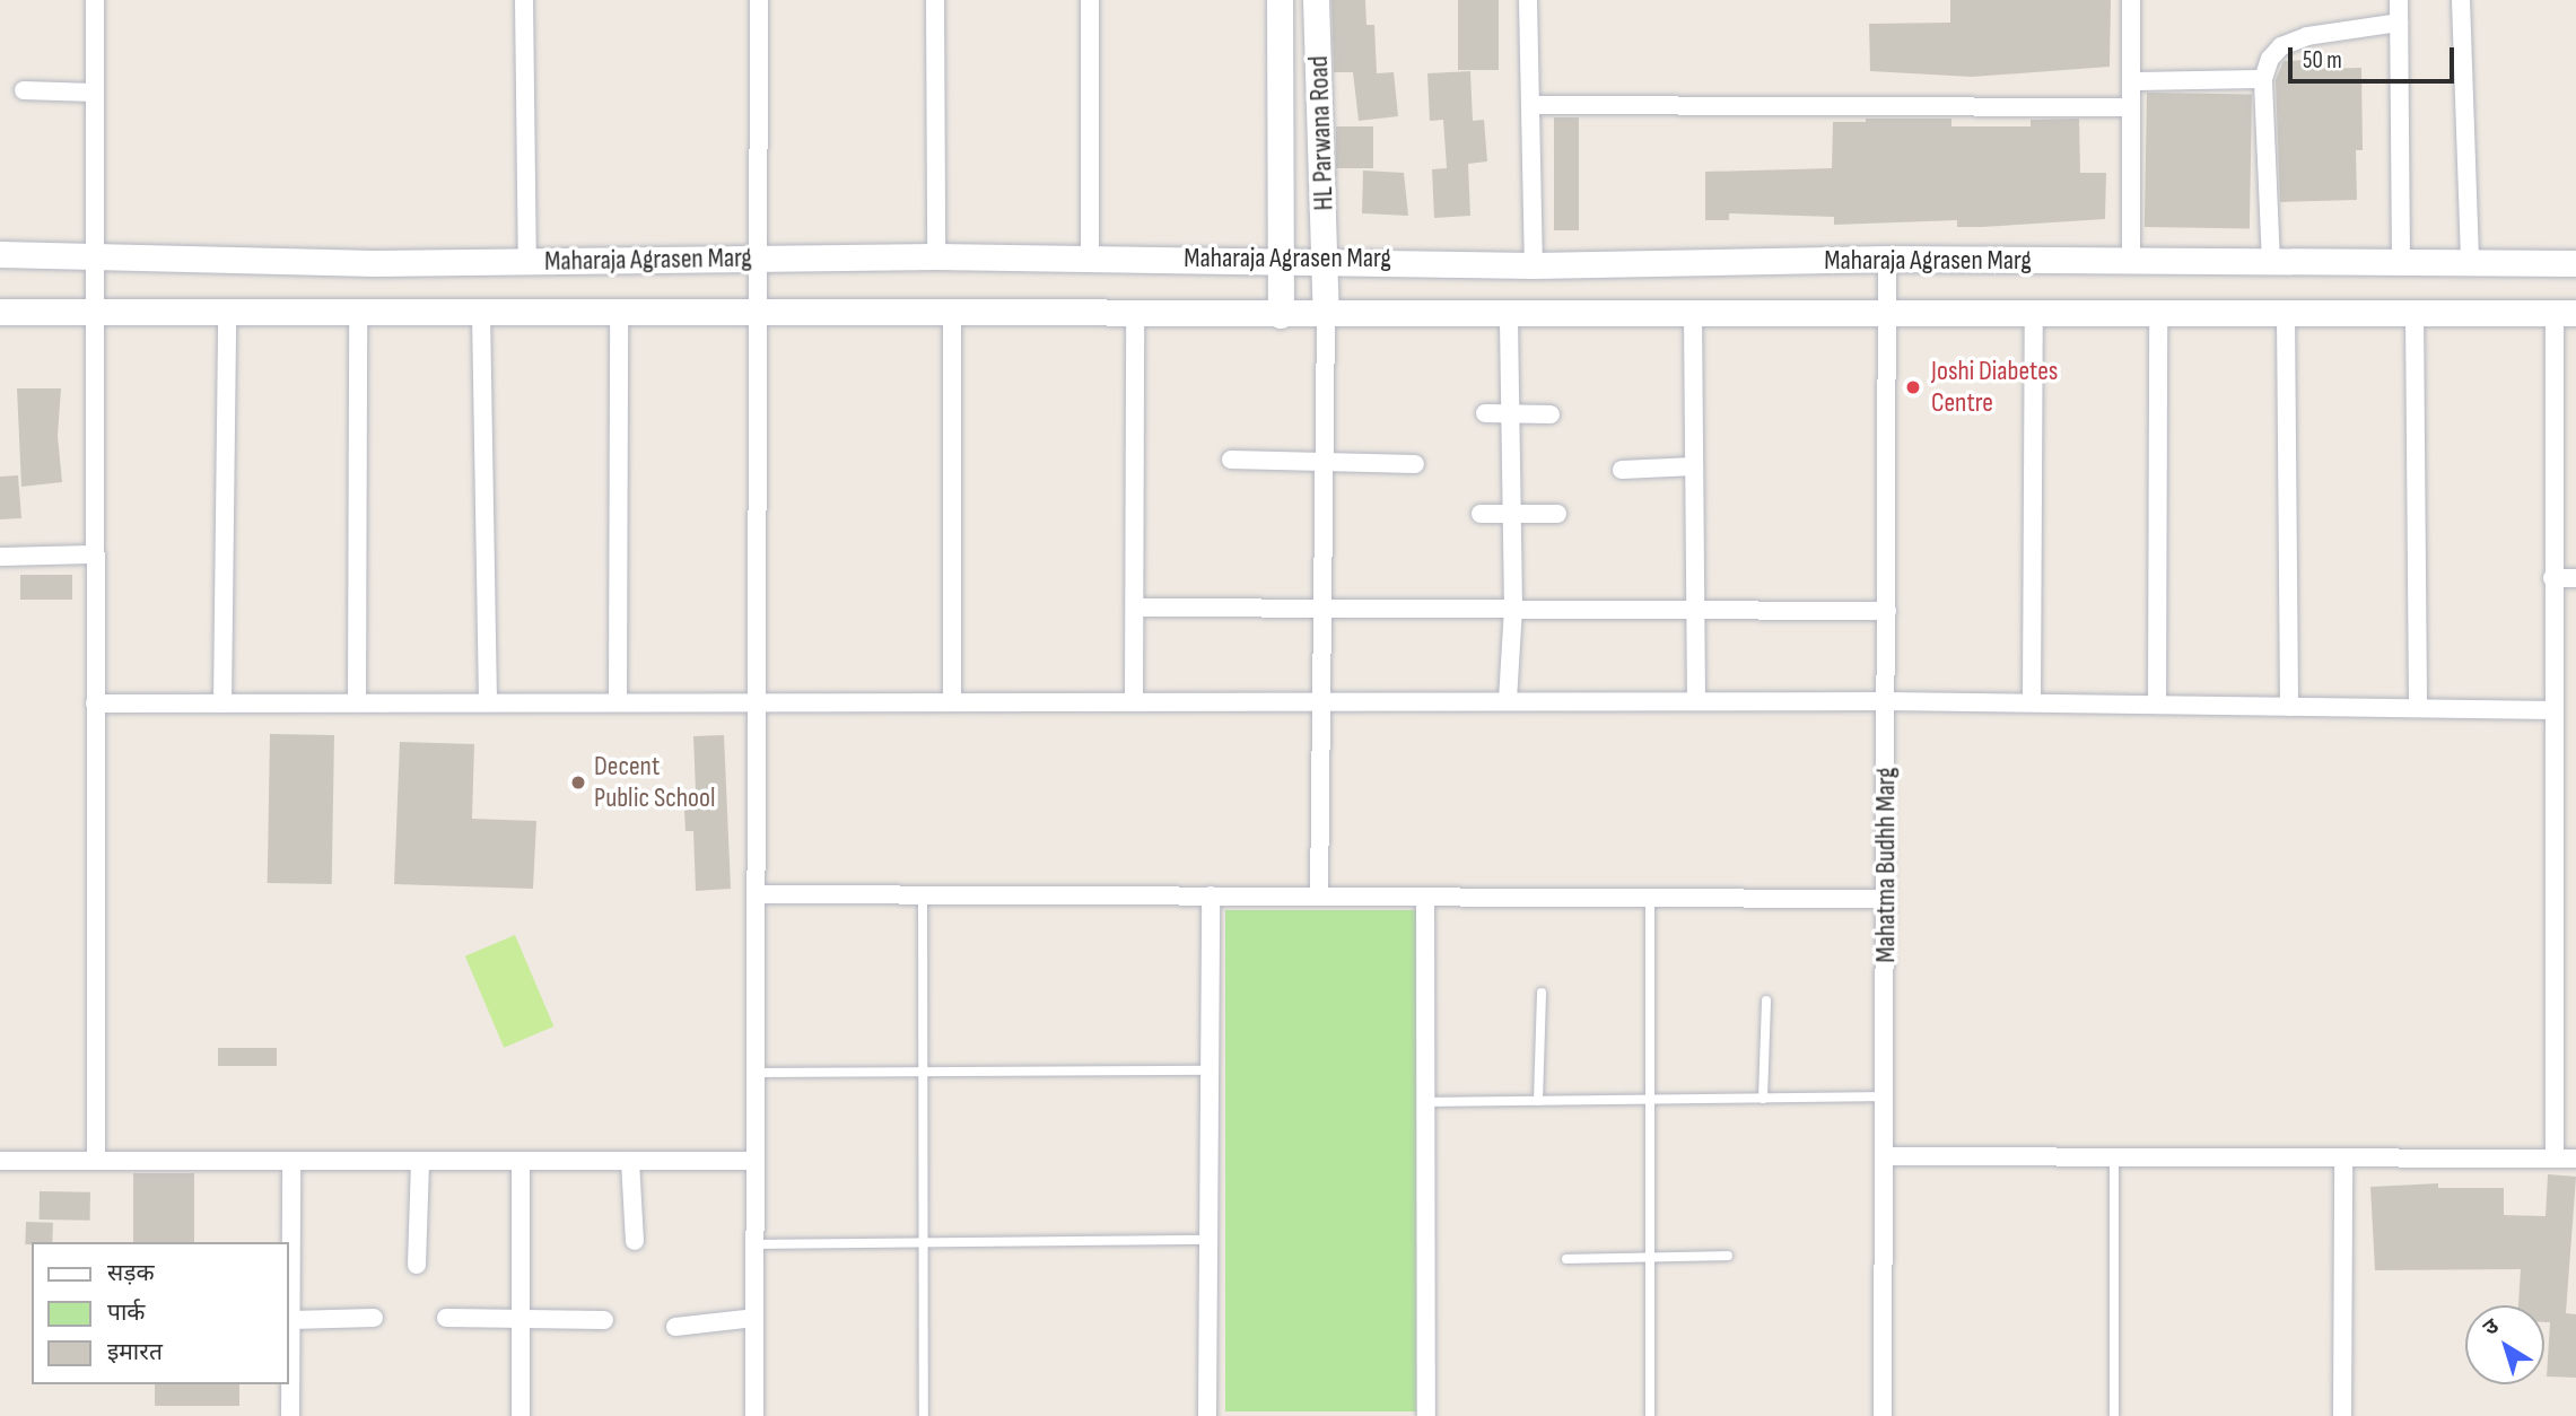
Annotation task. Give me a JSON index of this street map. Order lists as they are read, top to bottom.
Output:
{
  "streets": {
    "street": ["HL Parwana Road", "Maharaja Agrasen Marg", "Mahatma Budhh Marg"]
  },
  "crossings": [
    ["HL Parwana Road", "Maharaja Agrasen Marg"],
    ["Maharaja Agrasen Marg", "Mahatma Budhh Marg"]
  ],
  "places": ["Joshi Diabetes Centre", "Decent Public School"],
  "legend": ["सड़क", "पार्क", "इमारत"],
  "scale_bar": "50 m",
  "north": "top left"
}
